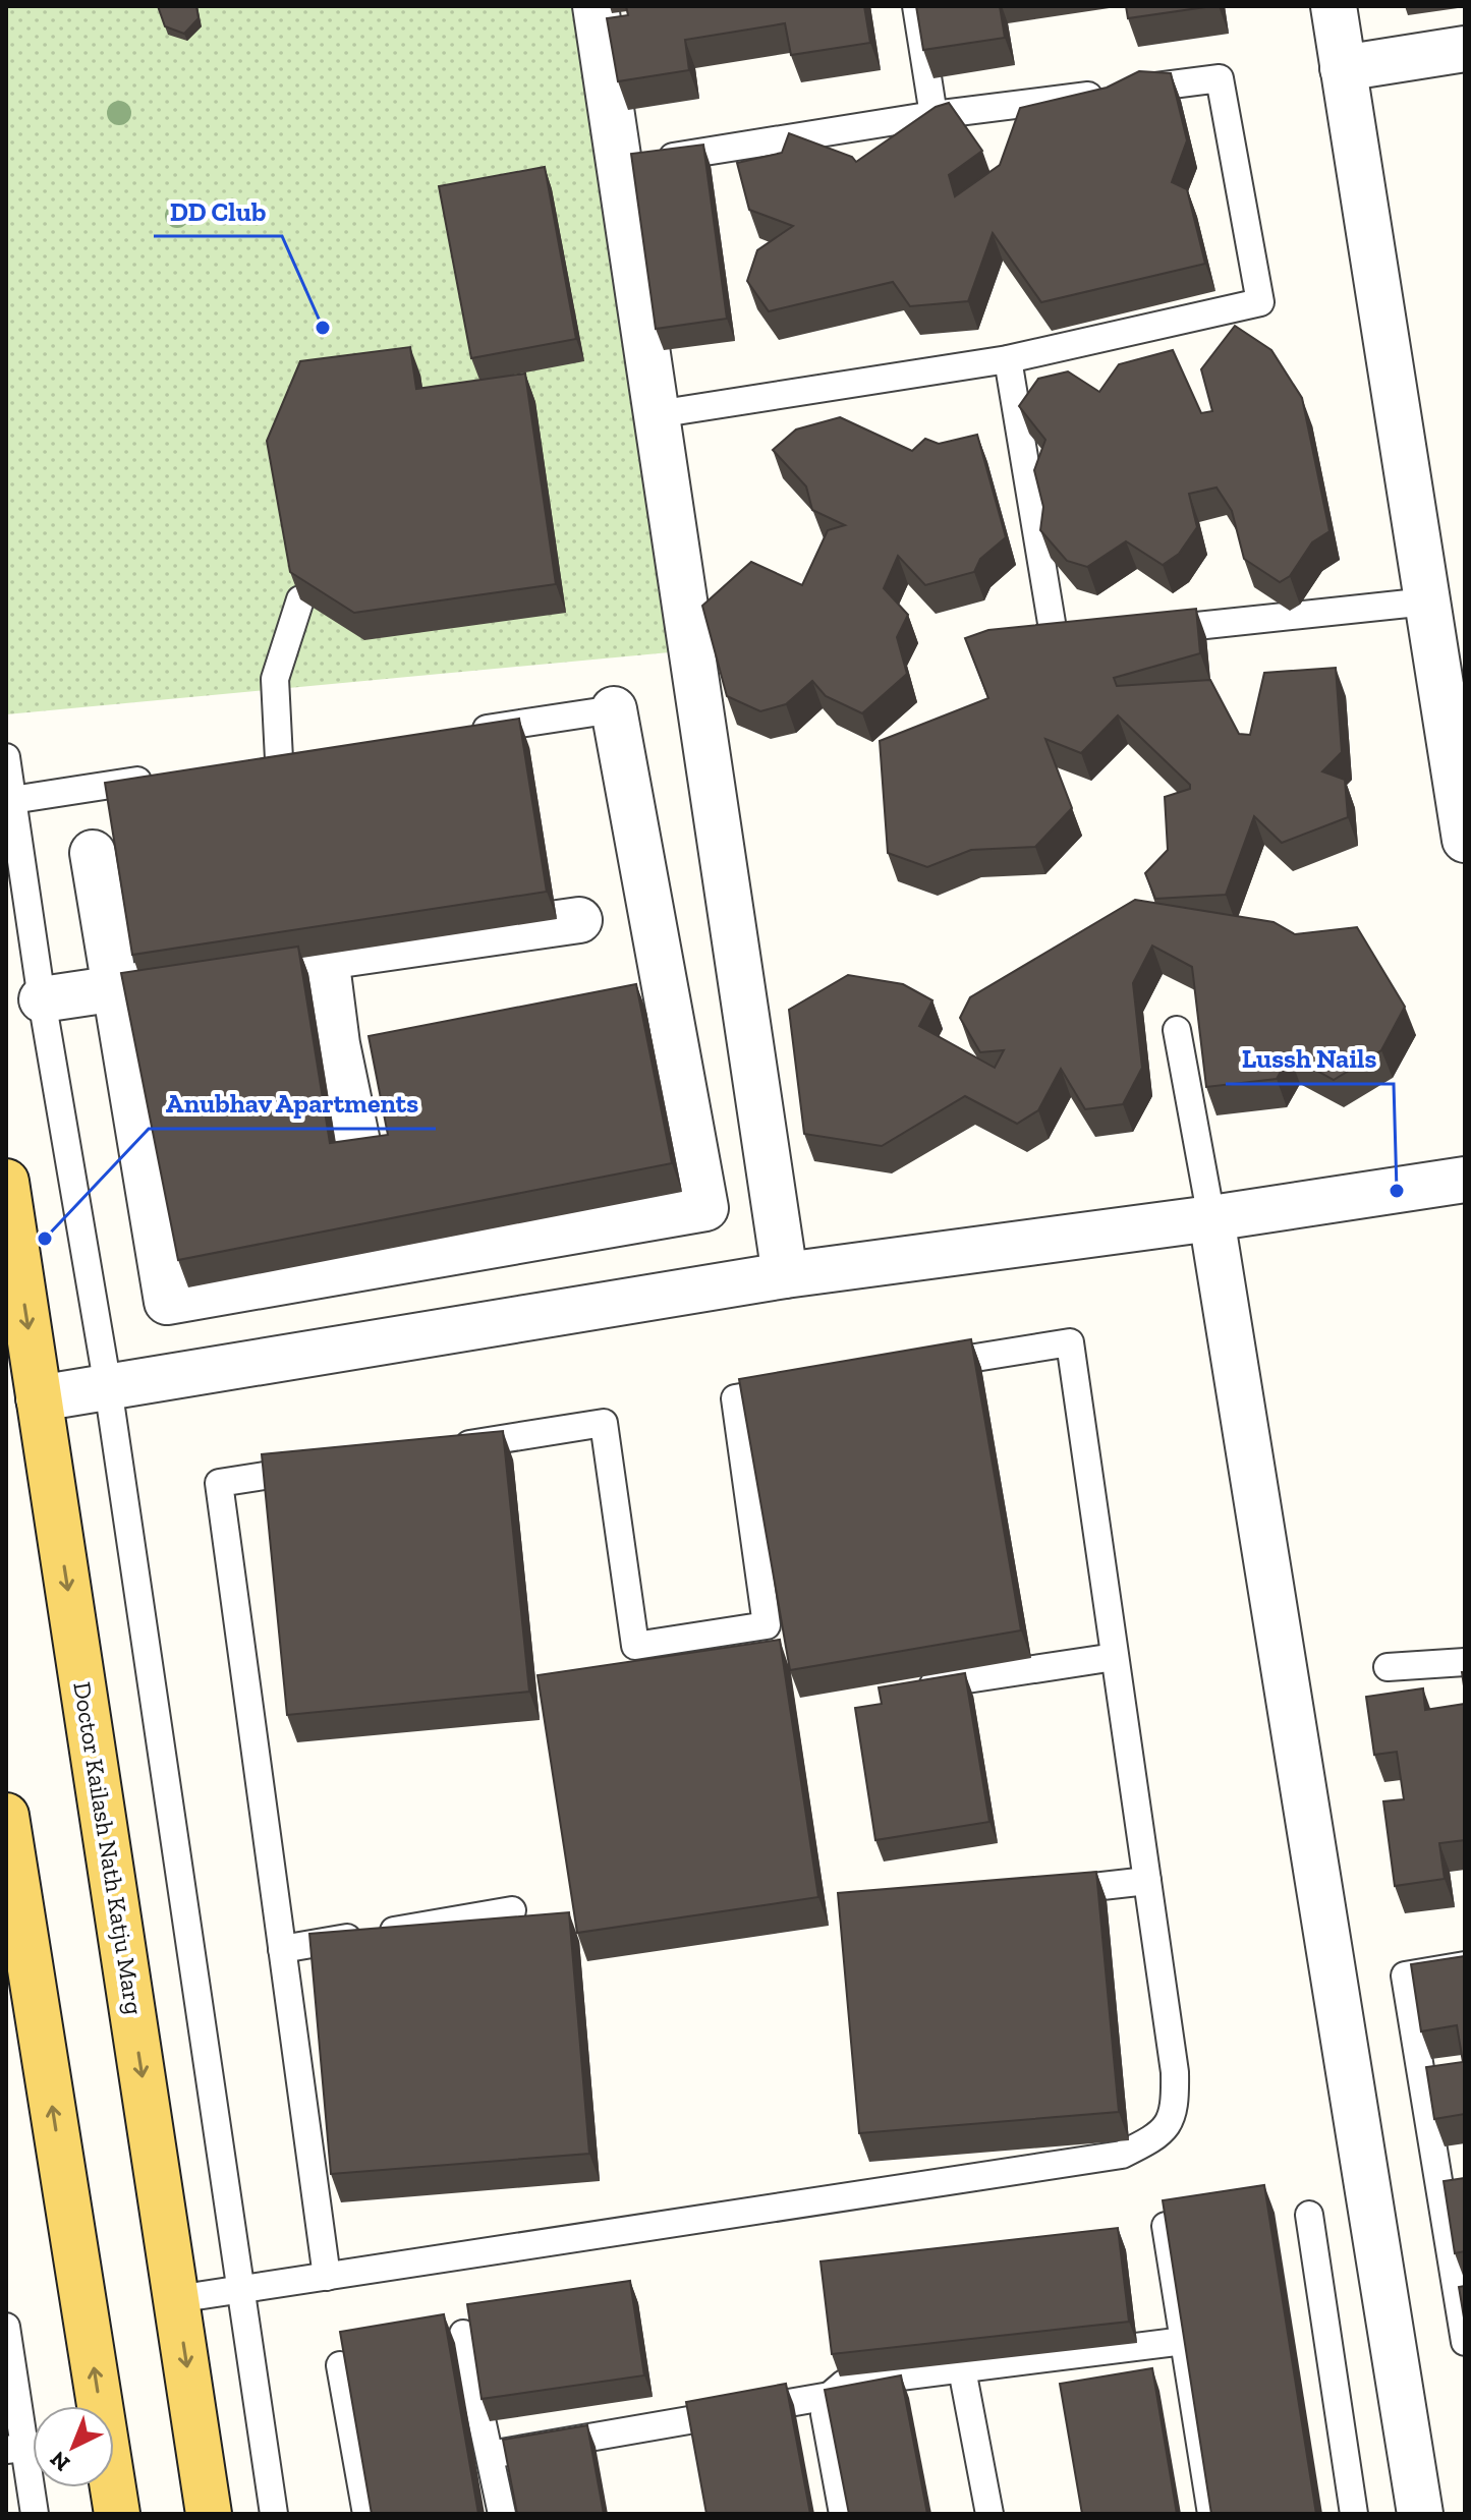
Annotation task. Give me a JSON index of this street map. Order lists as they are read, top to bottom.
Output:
{
  "streets": {
    "main road": ["Doctor Kailash Nath Katju Marg"]
  },
  "places": ["DD Club", "Lussh Nails", "Anubhav Apartments"],
  "north": "bottom left"
}
